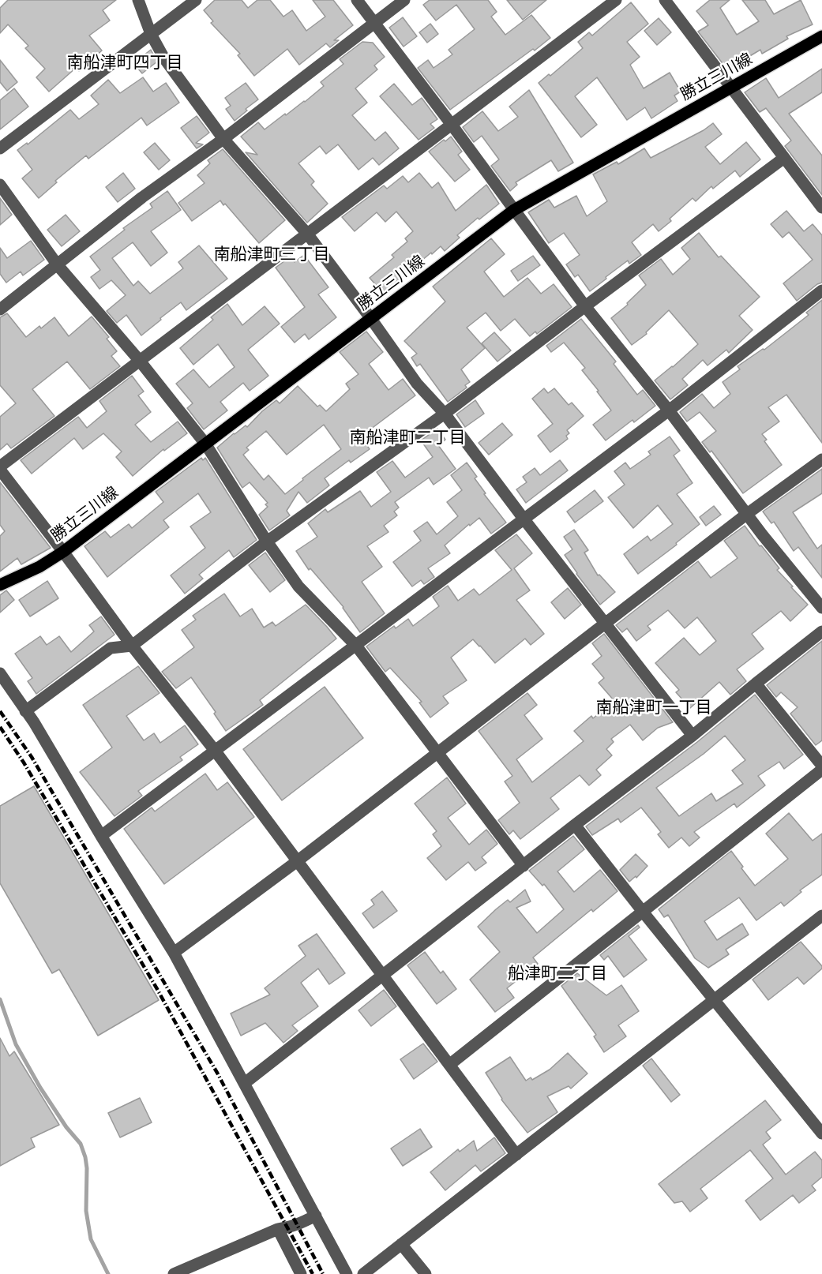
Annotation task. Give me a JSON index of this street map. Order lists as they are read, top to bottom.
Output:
{
  "streets": {
    "main road": ["勝立三川線"]
  },
  "districts": [
    "南船津町四丁目",
    "南船津町三丁目",
    "南船津町二丁目",
    "南船津町一丁目",
    "船津町二丁目"
  ]
}
